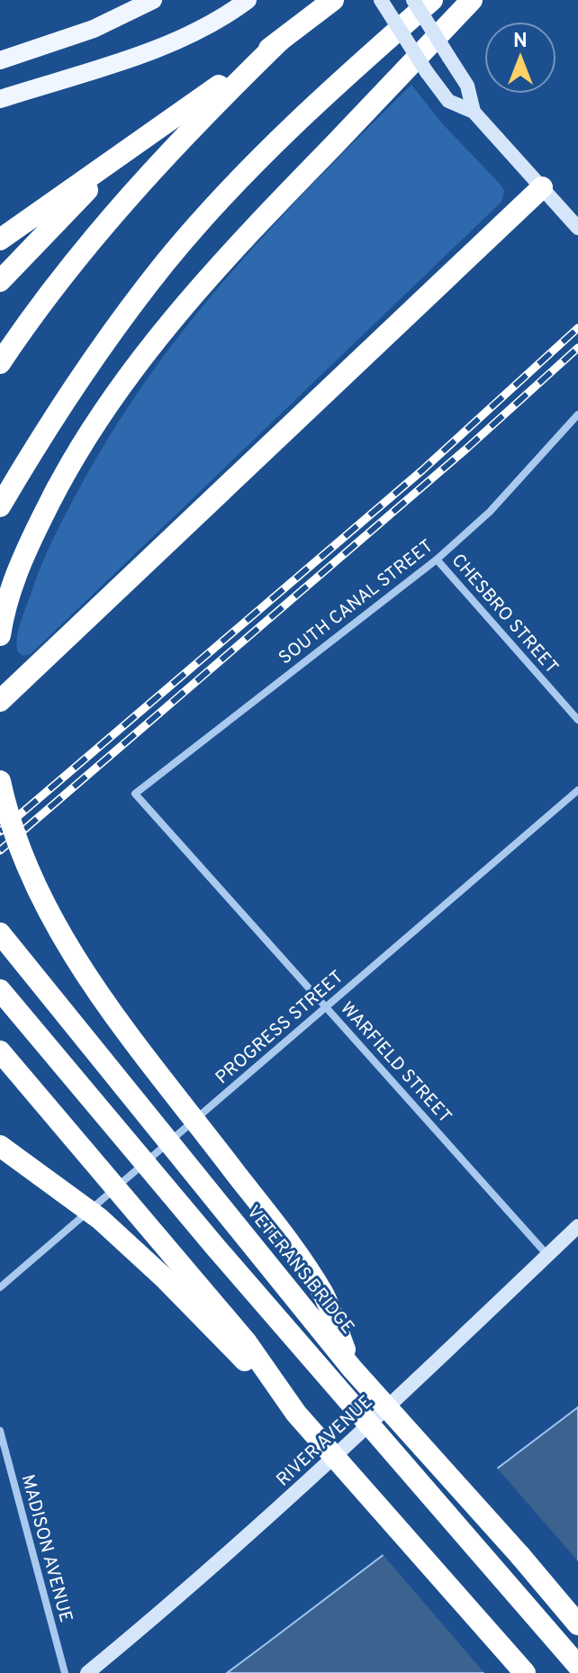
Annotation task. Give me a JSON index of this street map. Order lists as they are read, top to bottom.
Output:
{
  "streets": {
    "highway": ["VETERANS BRIDGE"],
    "street": [
      "SOUTH CANAL STREET",
      "CHESBRO STREET",
      "PROGRESS STREET",
      "WARFIELD STREET",
      "RIVER AVENUE",
      "MADISON AVENUE"
    ]
  },
  "crossings": [
    ["SOUTH CANAL STREET", "CHESBRO STREET"],
    ["SOUTH CANAL STREET", "WARFIELD STREET"],
    ["PROGRESS STREET", "WARFIELD STREET"],
    ["WARFIELD STREET", "RIVER AVENUE"]
  ],
  "north": "top"
}
